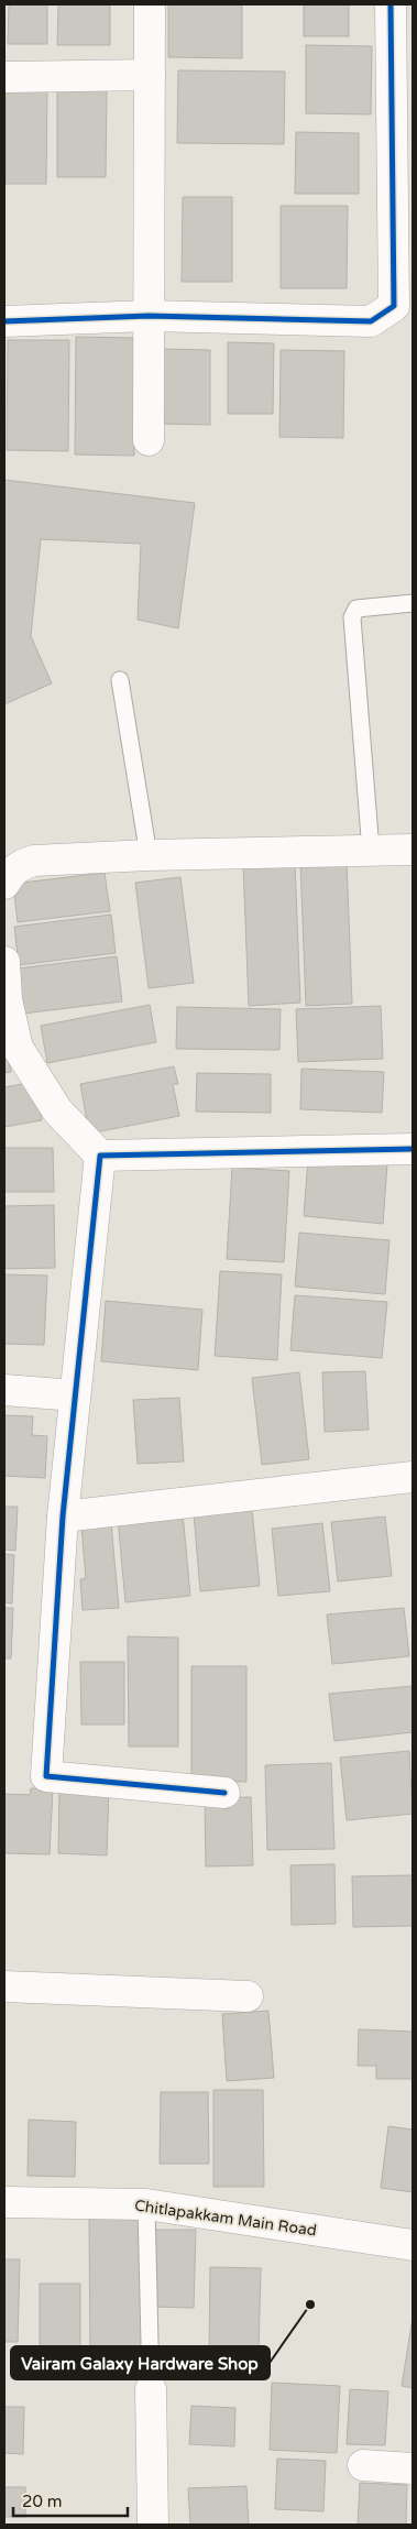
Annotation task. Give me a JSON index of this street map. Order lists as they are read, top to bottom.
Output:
{
  "streets": {
    "street": ["Chitlapakkam Main Road"]
  },
  "places": ["Vairam Galaxy Hardware Shop"],
  "scale_bar": "20 m"
}
